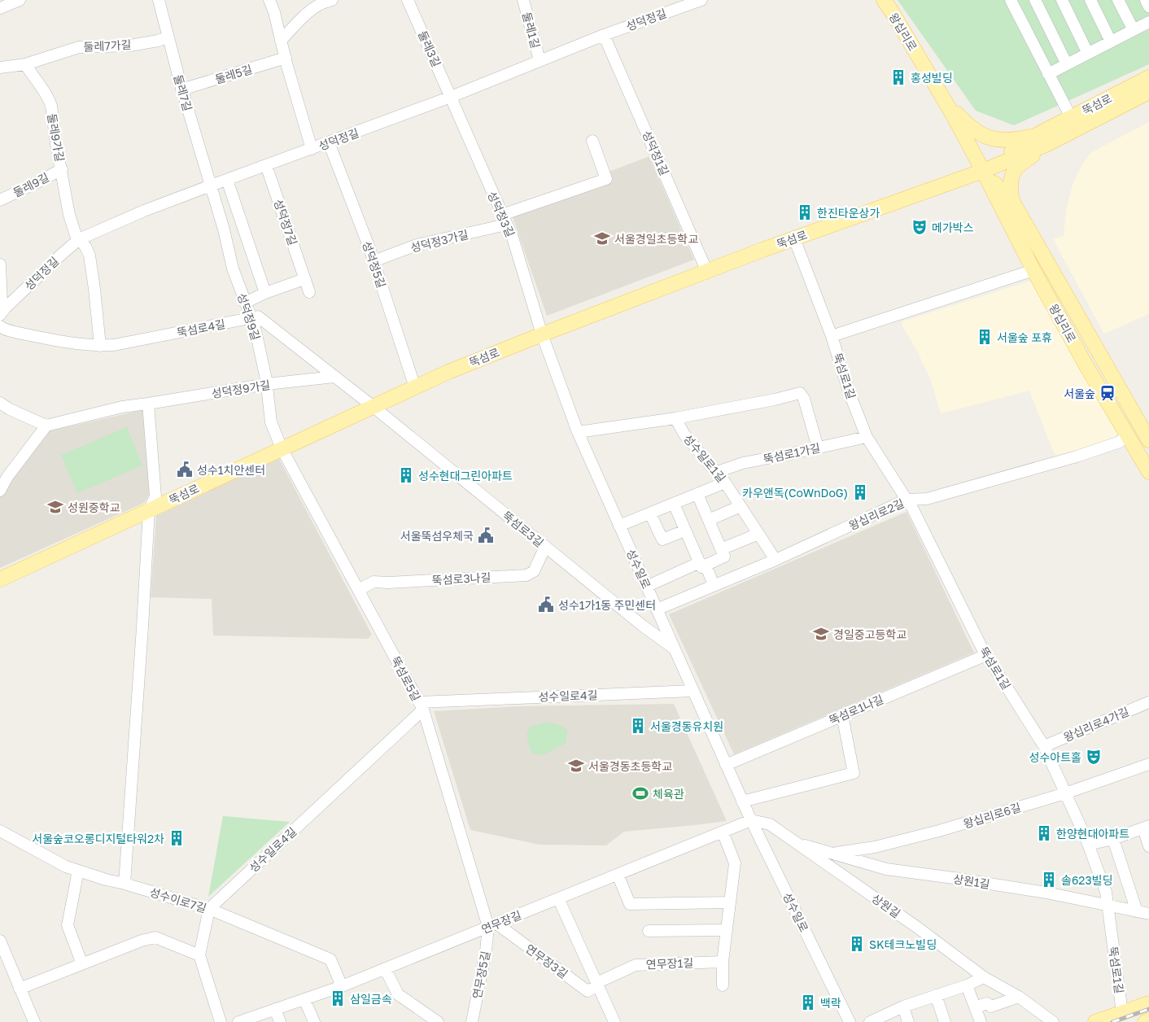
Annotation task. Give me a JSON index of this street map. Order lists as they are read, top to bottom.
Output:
{
  "streets": {
    "main road": ["왕십리로", "뚝섬로"],
    "street": [
      "성덕정길",
      "둘레1길",
      "둘레7가길",
      "둘레3길",
      "둘레5길",
      "둘레7길",
      "둘레9가길",
      "성덕정1길",
      "둘레9길",
      "성덕정3길",
      "성덕정7길",
      "성덕정3가길",
      "성덕정5길",
      "성덕정9길",
      "뚝섬로4길",
      "뚝섬로1길",
      "성덕정9가길",
      "뚝섬로1가길",
      "성수일로1길",
      "왕십리로2길",
      "뚝섬로3길",
      "성수일로",
      "뚝섬로3나길",
      "뚝섬로5길",
      "성수일로4길",
      "뚝섬로1나길",
      "왕십리로4가길",
      "왕십리로6길",
      "상원1길",
      "성수이로7길",
      "상원길",
      "연무장길",
      "연무장3길",
      "연무장1길",
      "연무장5길"
    ]
  },
  "crossings": [
    ["성덕정길", "둘레1길"],
    ["성덕정길", "둘레3길"],
    ["성덕정길", "둘레7길"],
    ["성덕정길", "둘레9가길"],
    ["성덕정길", "성덕정1길"],
    ["성덕정길", "성덕정3길"],
    ["성덕정길", "성덕정7길"],
    ["성덕정길", "성덕정5길"],
    ["성덕정길", "성덕정9길"],
    ["왕십리로", "뚝섬로"],
    ["왕십리로", "왕십리로2길"],
    ["둘레7가길", "둘레7길"],
    ["둘레7가길", "둘레9가길"],
    ["둘레3길", "성덕정3길"],
    ["둘레5길", "둘레7길"],
    ["둘레7길", "성덕정9길"],
    ["뚝섬로", "성덕정1길"],
    ["뚝섬로", "성덕정3길"],
    ["뚝섬로", "성덕정5길"],
    ["뚝섬로", "성덕정9길"],
    ["뚝섬로", "뚝섬로1길"],
    ["뚝섬로", "뚝섬로3길"],
    ["뚝섬로", "성수일로"],
    ["뚝섬로", "뚝섬로5길"],
    ["둘레9가길", "둘레9길"],
    ["둘레9가길", "뚝섬로4길"],
    ["성덕정3길", "성덕정3가길"],
    ["성덕정3길", "성수일로"],
    ["성덕정3가길", "성덕정5길"],
    ["성덕정9길", "뚝섬로4길"],
    ["성덕정9길", "성덕정9가길"],
    ["성덕정9길", "뚝섬로5길"],
    ["뚝섬로1길", "뚝섬로1가길"],
    ["뚝섬로1길", "왕십리로2길"],
    ["뚝섬로1길", "뚝섬로1나길"],
    ["뚝섬로1길", "왕십리로4가길"],
    ["뚝섬로1길", "왕십리로6길"],
    ["뚝섬로1길", "상원1길"],
    ["뚝섬로1가길", "성수일로1길"],
    ["성수일로1길", "왕십리로2길"],
    ["왕십리로2길", "성수일로"],
    ["뚝섬로3길", "성수일로"],
    ["뚝섬로3길", "뚝섬로3나길"],
    ["성수일로", "성수일로4길"],
    ["성수일로", "뚝섬로1나길"],
    ["성수일로", "상원길"],
    ["성수일로", "연무장길"],
    ["뚝섬로5길", "성수일로4길"],
    ["뚝섬로5길", "연무장길"],
    ["뚝섬로5길", "연무장3길"],
    ["뚝섬로5길", "연무장5길"],
    ["성수일로4길", "성수이로7길"],
    ["왕십리로6길", "상원1길"],
    ["상원1길", "상원길"],
    ["성수이로7길", "연무장길"],
    ["상원길", "연무장길"],
    ["연무장길", "연무장3길"],
    ["연무장길", "연무장5길"],
    ["연무장3길", "연무장1길"],
    ["연무장3길", "연무장5길"]
  ],
  "places": {
    "building": [
      "홍성빌딩",
      "한진타운상가",
      "서울숲 포휴",
      "성수현대그린아파트",
      "카우앤독(CoWnDoG)",
      "서울경동유치원",
      "한양현대아파트",
      "서울숲코오롱디지털타워2차",
      "솔623빌딩",
      "SK테크노빌딩",
      "삼일금속",
      "백락"
    ],
    "theatre": ["메가박스", "성수아트홀"],
    "school or university": [
      "서울경일초등학교",
      "성원중학교",
      "경일중고등학교",
      "서울경동초등학교"
    ],
    "station": ["서울숲"],
    "public building": ["성수1치안센터", "서울뚝섬우체국", "성수1가1동 주민센터"],
    "sports": ["체육관"]
  }
}
